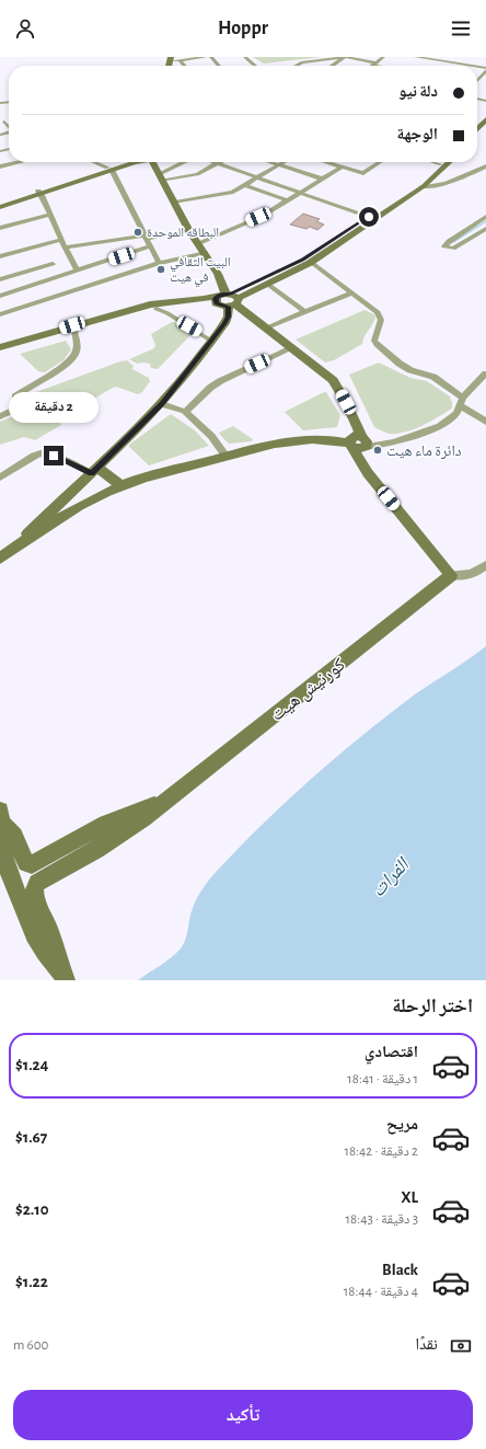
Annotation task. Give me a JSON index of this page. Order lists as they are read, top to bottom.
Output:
{
  "streets": {
    "main road": ["كورنيش هيت"]
  },
  "water": ["الفرات"],
  "places": ["البطاقه الموحدة", "البيت الثقافي في هيت", "دائرة ماء هيت"],
  "page": {
    "header": "Hoppr",
    "banner": ["دلة نيو", "الوجهة"],
    "bubble": "2 دقيقة",
    "heading": "اختر الرحلة",
    "list": [
      {
        "name": "اقتصادي",
        "note": "1 دقيقة · 18:41",
        "value": "$1.24"
      },
      {
        "name": "مريح",
        "note": "2 دقيقة · 18:42",
        "value": "$1.67"
      },
      {
        "name": "XL",
        "note": "3 دقيقة · 18:43",
        "value": "$2.10"
      },
      {
        "name": "Black",
        "note": "4 دقيقة · 18:44",
        "value": "$1.22"
      }
    ],
    "pay": ["نقدًا", "600 m"],
    "buttons": "تأكيد"
  }
}
